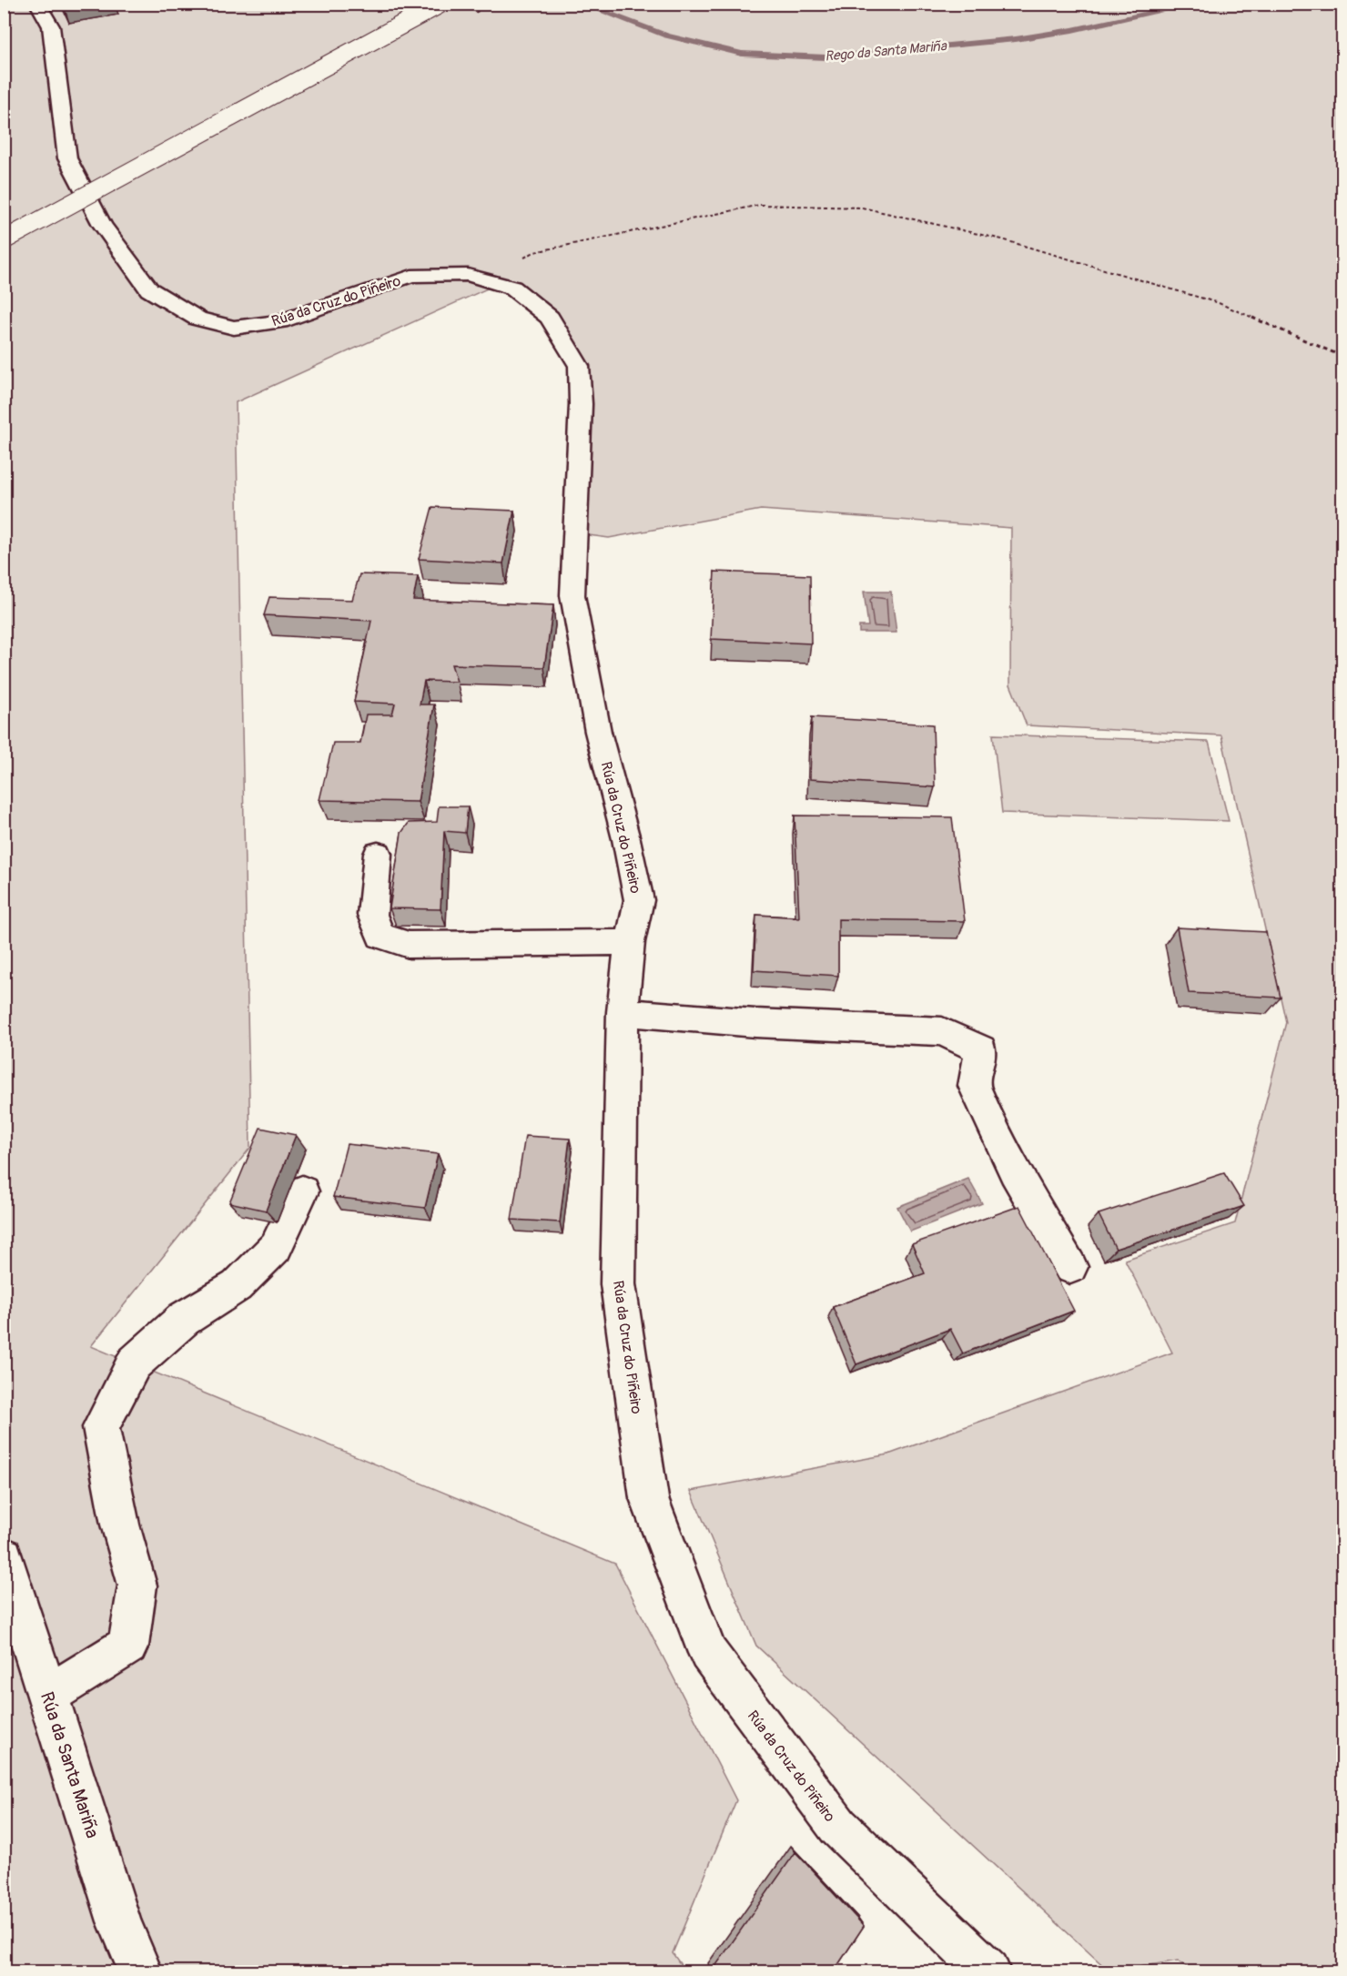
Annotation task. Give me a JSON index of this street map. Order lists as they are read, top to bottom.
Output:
{
  "streets": {
    "main road": ["Rúa da Cruz do Piñeiro", "Rúa da Santa Mariña"]
  },
  "water": ["Rego da Santa Mariña"]
}
